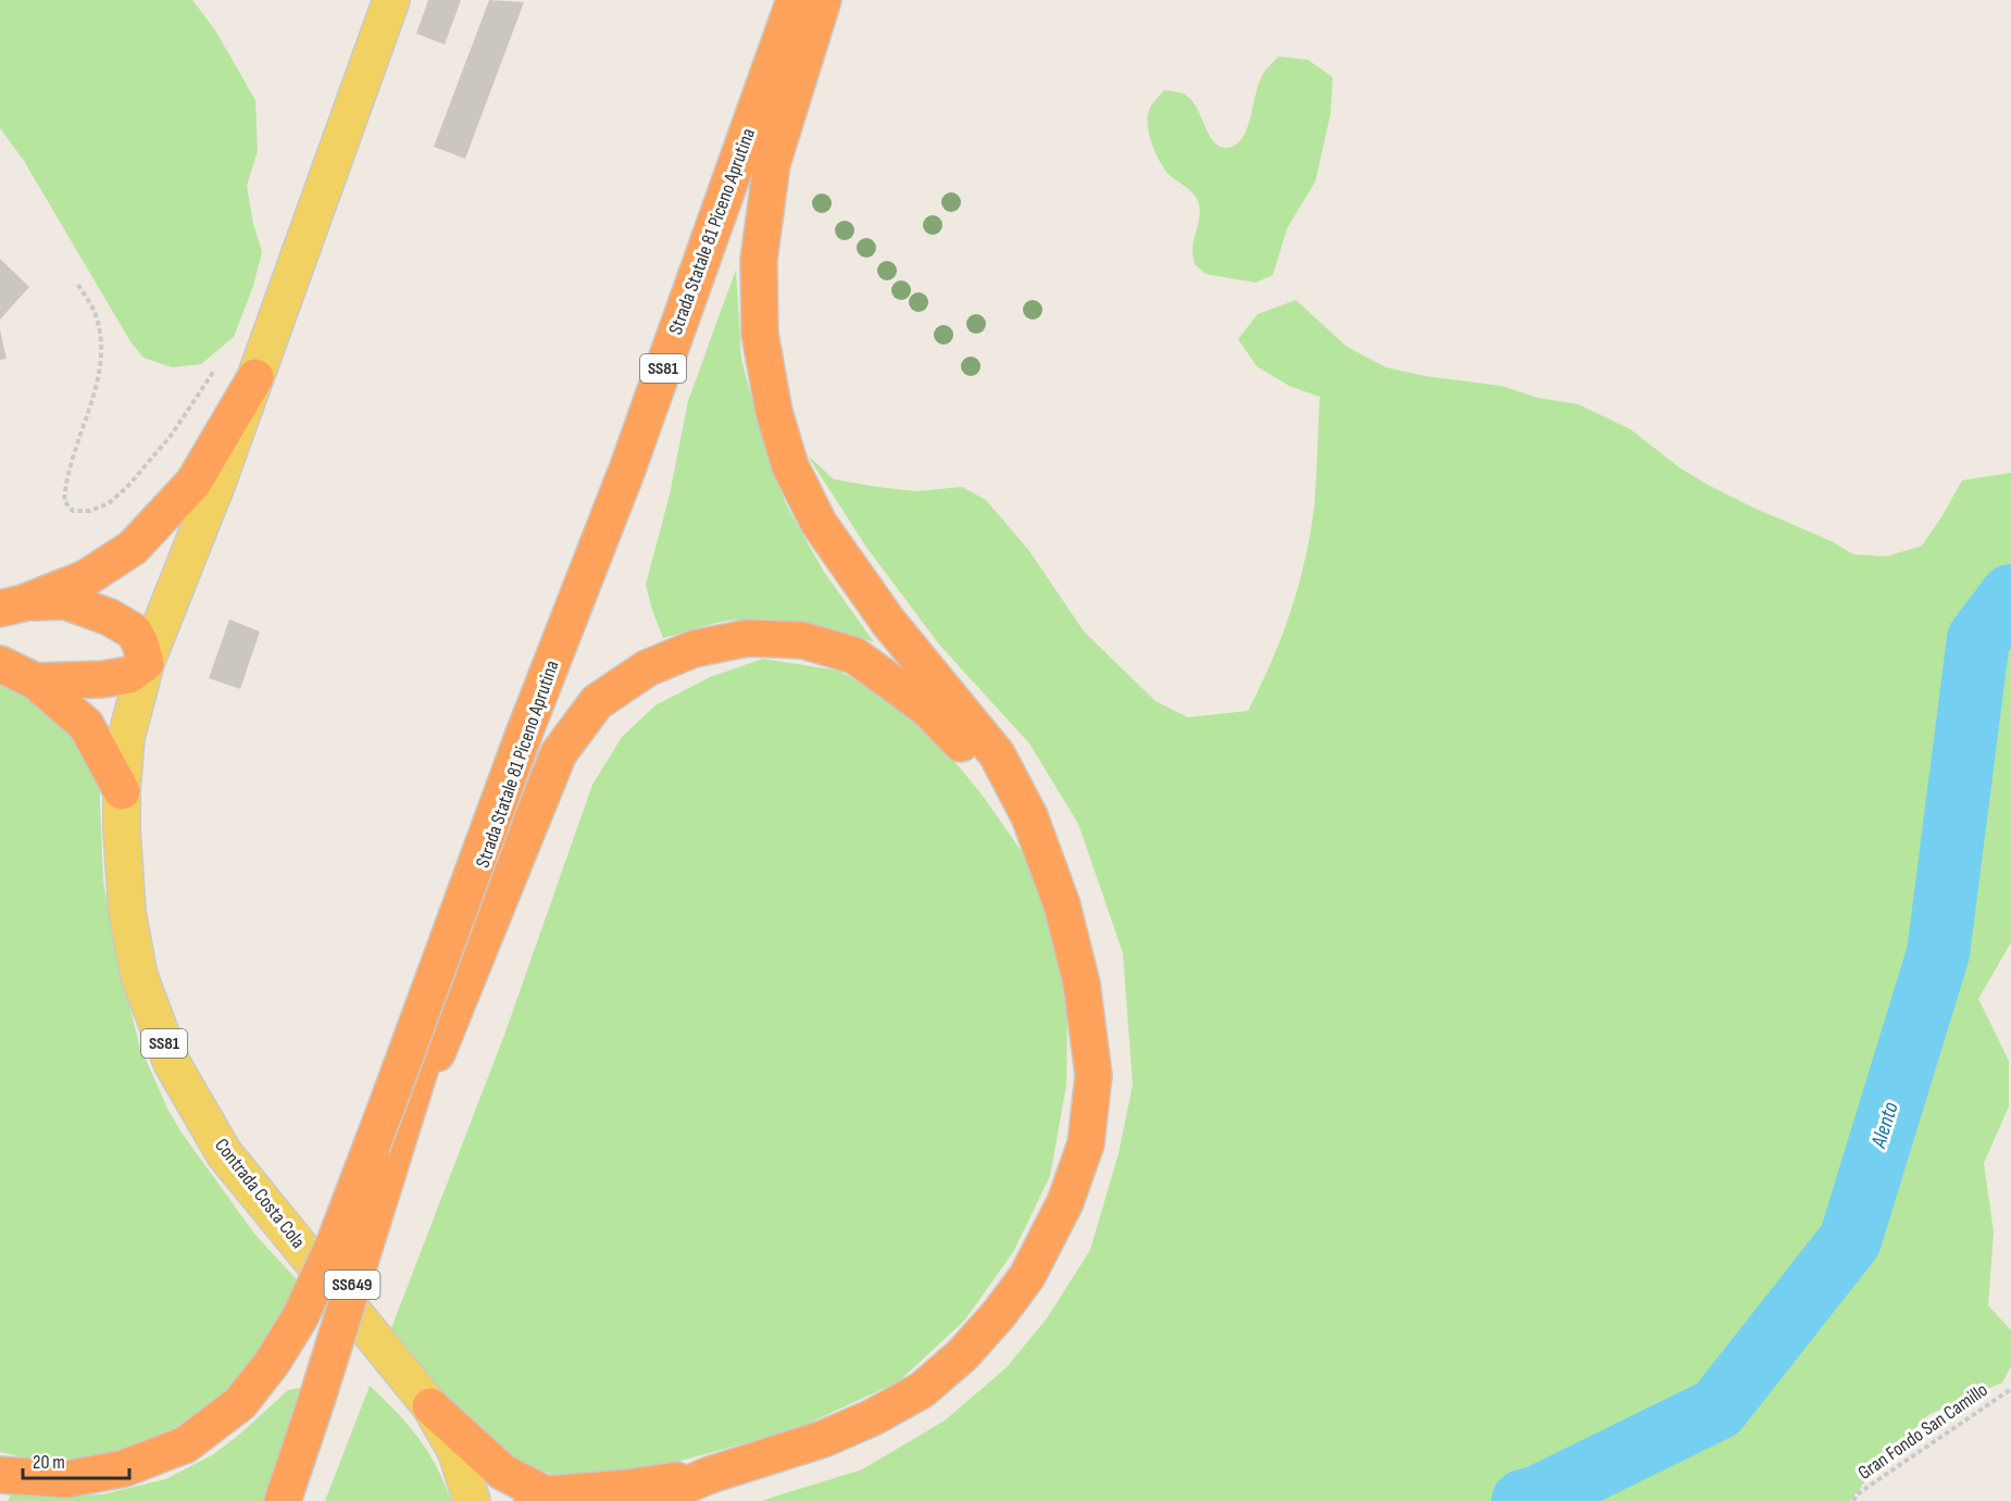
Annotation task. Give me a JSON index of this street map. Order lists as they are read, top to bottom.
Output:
{
  "streets": {
    "highway": ["Strada Statale 81 Piceno Aprutina", "SS81", "SS649"],
    "main road": ["Contrada Costa Cola"],
    "path": ["Gran Fondo San Camillo"]
  },
  "crossings": [
    ["SS81", "Contrada Costa Cola"]
  ],
  "water": ["Alento"],
  "scale_bar": "20 m"
}
